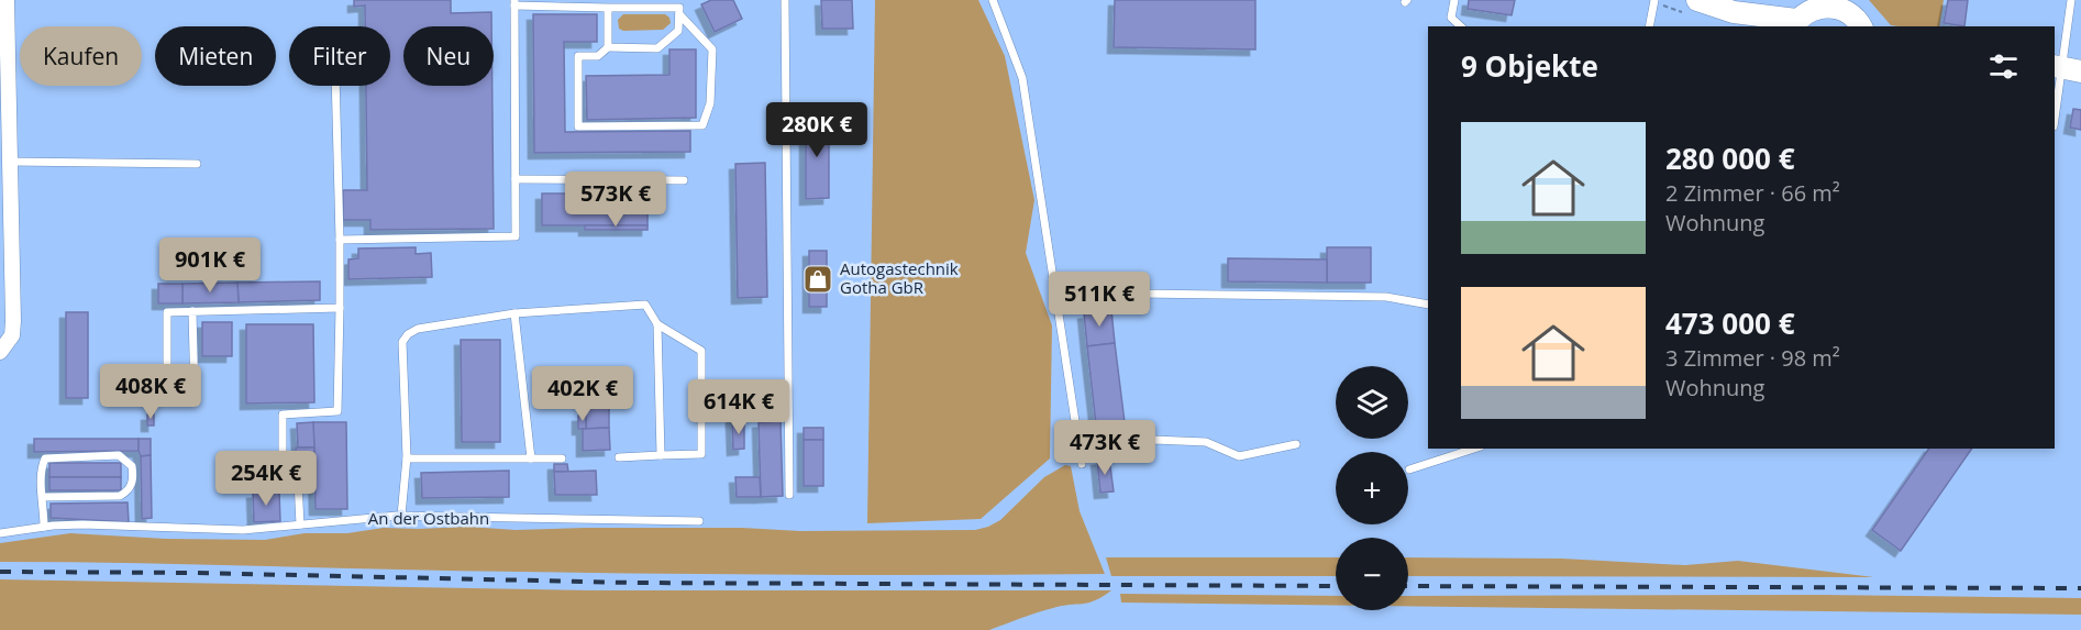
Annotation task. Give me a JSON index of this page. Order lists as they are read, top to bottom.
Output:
{
  "streets": {
    "lane": ["An der Ostbahn"]
  },
  "places": {
    "shop": ["Autogastechnik Gotha GbR"]
  },
  "page": {
    "chip": [
      "Kaufen",
      "Mieten",
      "Filter",
      "Neu"
    ],
    "heading": "9 Objekte",
    "price": [
      "280K €",
      "573K €",
      "901K €",
      "511K €",
      "408K €",
      "402K €",
      "614K €",
      "473K €",
      "254K €"
    ],
    "list": [
      {
        "name": "280 000 €",
        "note": "2 Zimmer · 66 m² · Wohnung"
      },
      {
        "name": "473 000 €",
        "note": "3 Zimmer · 98 m² · Wohnung"
      }
    ],
    "map_buttons": ["+", "−"]
  }
}
